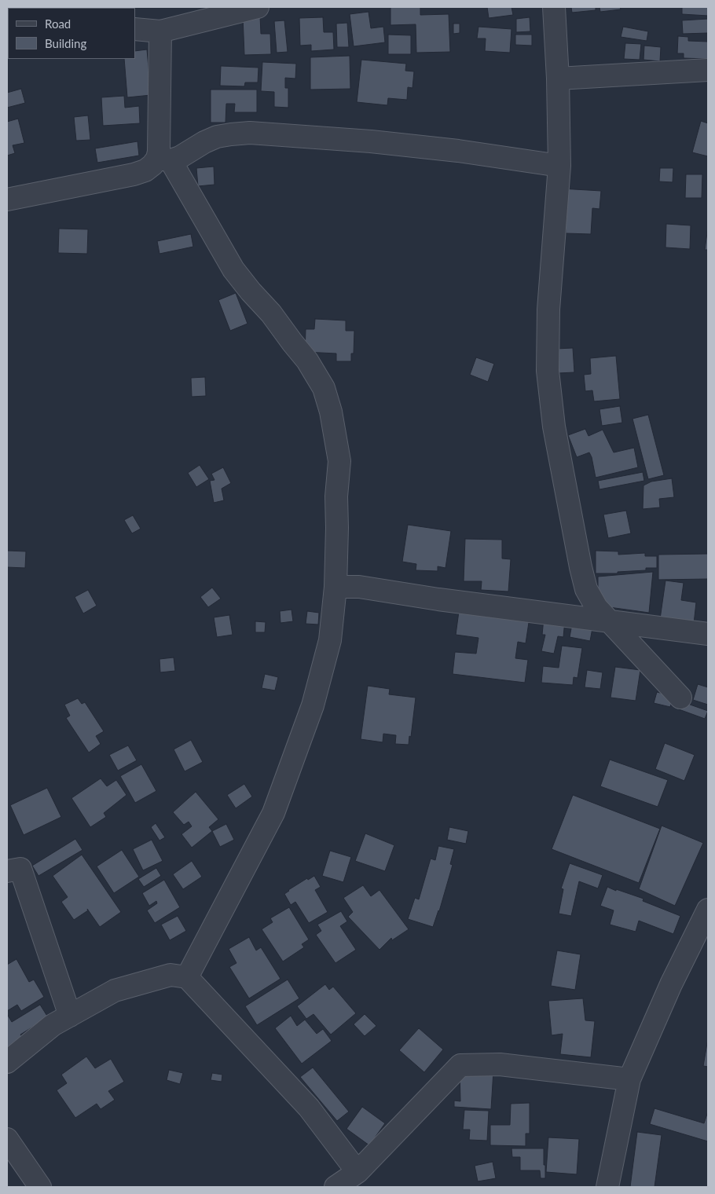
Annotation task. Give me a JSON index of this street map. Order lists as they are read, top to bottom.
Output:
{
  "legend": ["Road", "Building"]
}
